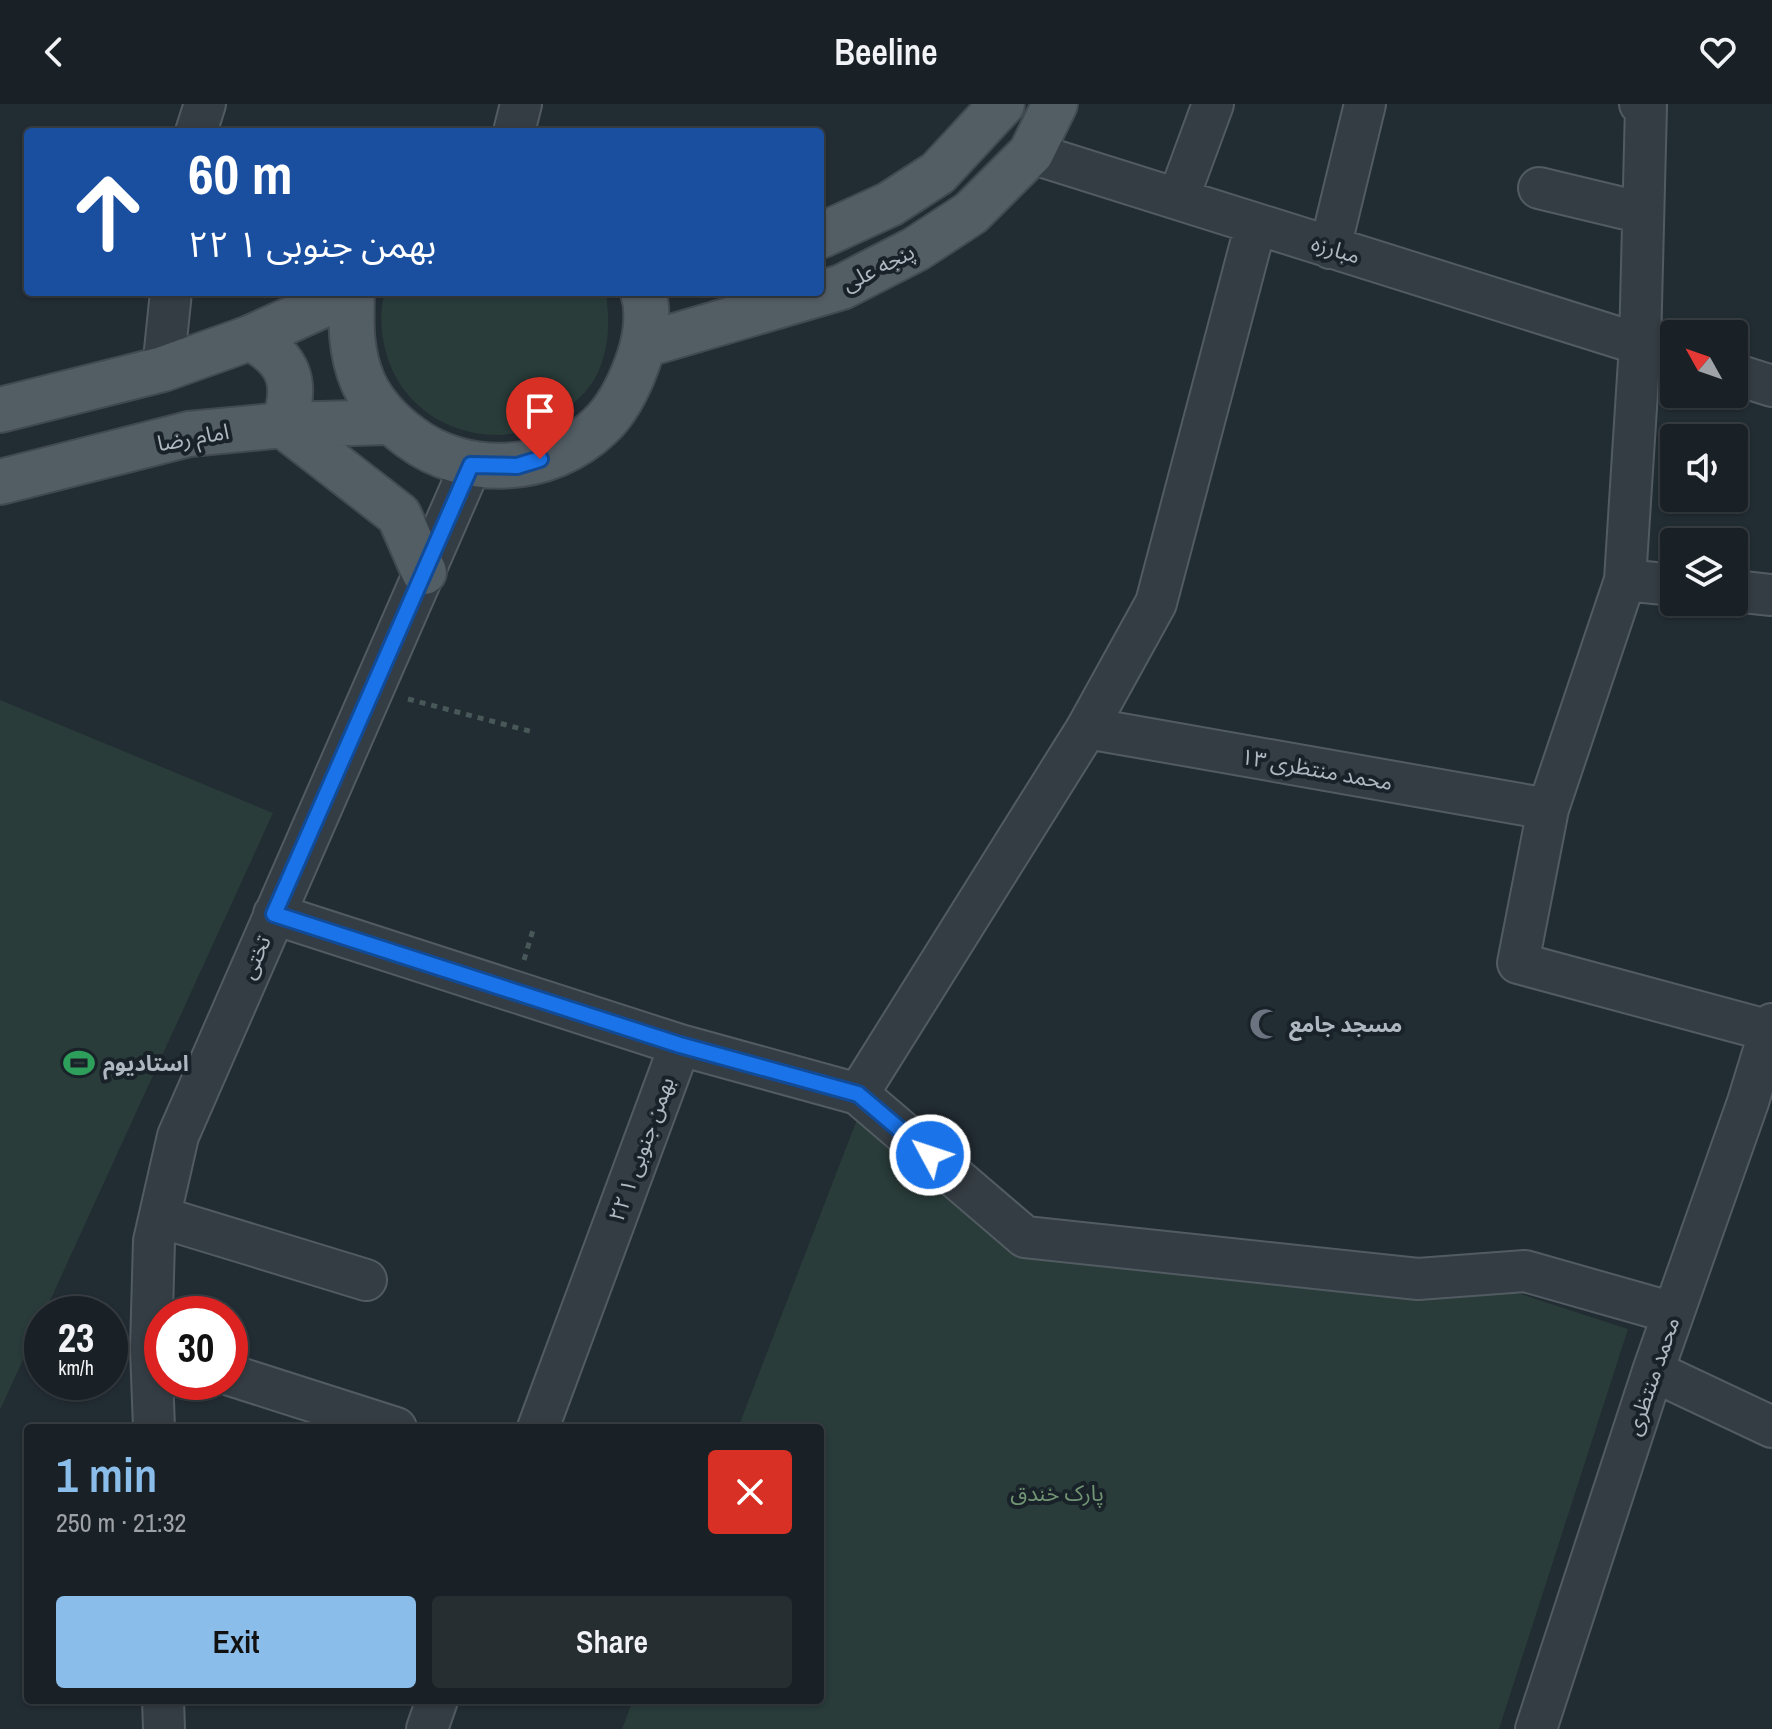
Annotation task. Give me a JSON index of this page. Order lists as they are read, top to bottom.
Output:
{
  "streets": {
    "main road": ["پنجه علی", "امام رضا"],
    "street": [
      "مبارزه",
      "محمد منتظری ۱۳",
      "تختی",
      "۲۲ بهمن جنوبی ۱",
      "محمد منتظری"
    ]
  },
  "crossings": [
    ["مبارزه", "پنجه علی"]
  ],
  "parks": ["پارک خندق"],
  "places": {
    "mosque": ["مسجد جامع"],
    "sports": ["استادیوم"]
  },
  "north": "top left",
  "page": {
    "header": "Beeline",
    "turn": ["60 m", "۲۲ بهمن جنوبی ۱"],
    "speed": "23 km/h",
    "limit": "30",
    "heading": ["1 min", "250 m · 21:32"],
    "buttons": ["Exit", "Share"]
  }
}
